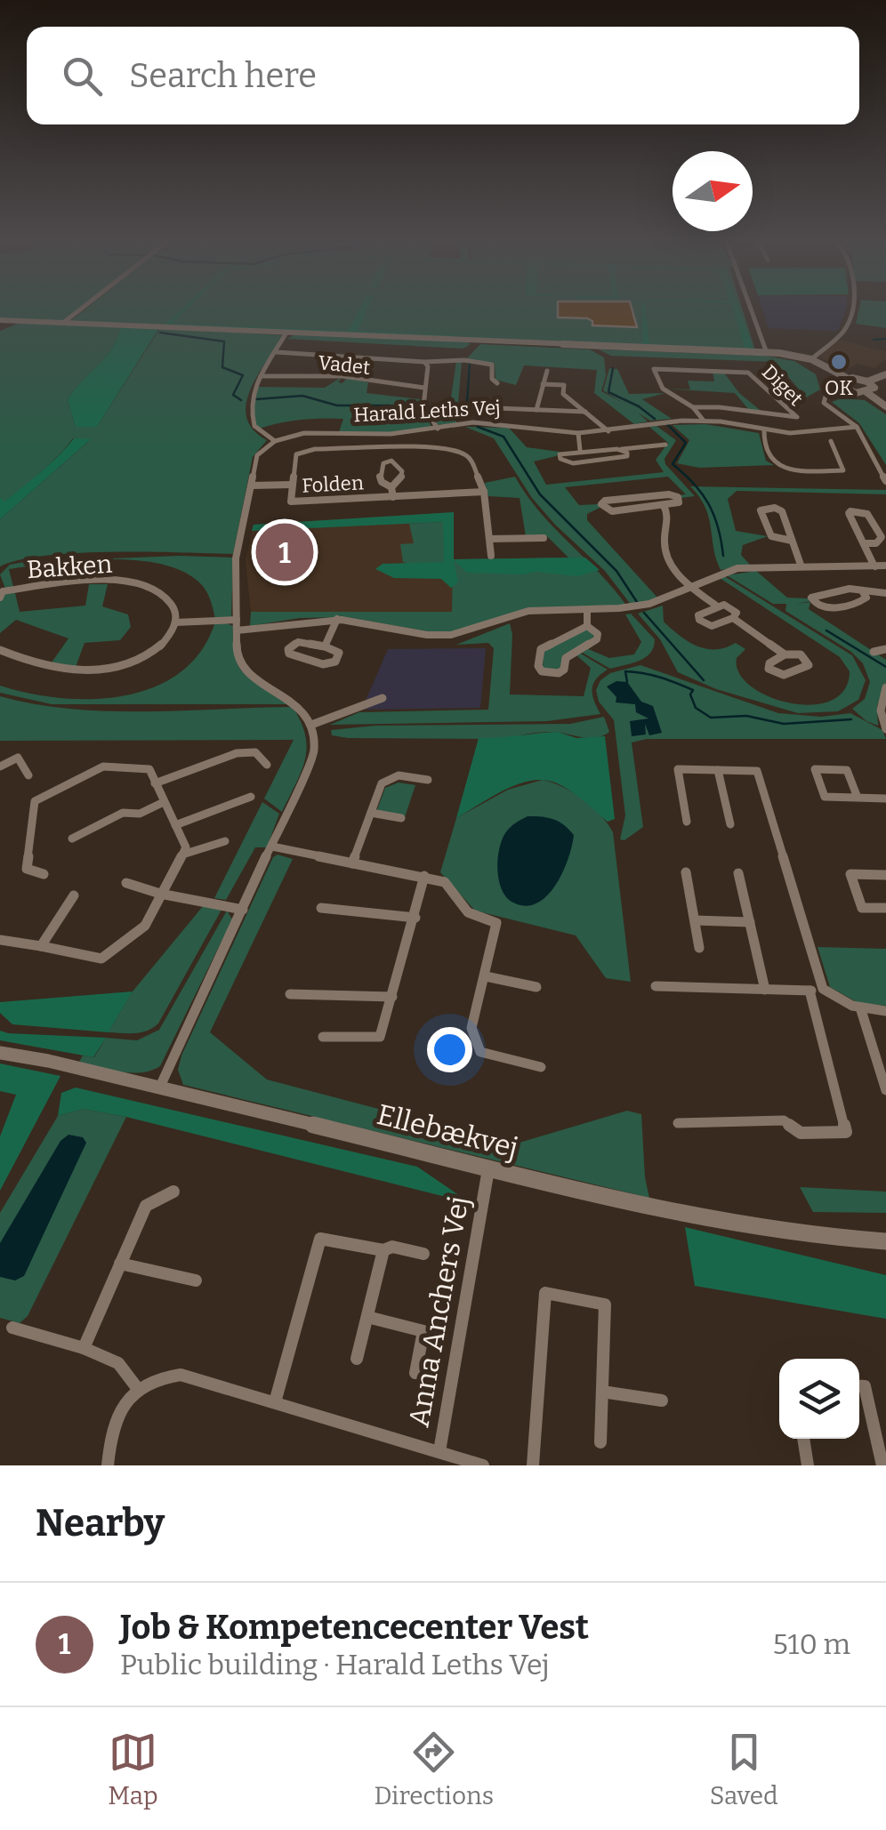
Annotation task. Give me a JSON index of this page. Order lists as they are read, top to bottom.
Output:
{
  "streets": {
    "street": [
      "Vadet",
      "Diget",
      "Harald Leths Vej",
      "Folden",
      "Bakken",
      "Ellebækvej",
      "Anna Anchers Vej"
    ]
  },
  "crossings": [
    ["Diget", "Harald Leths Vej"],
    ["Harald Leths Vej", "Folden"],
    ["Ellebækvej", "Anna Anchers Vej"]
  ],
  "places": ["OK"],
  "north": "right",
  "page": {
    "search": "Search here",
    "pins": "1",
    "heading": "Nearby",
    "list": [
      {
        "mark": "1",
        "name": "Job & Kompetencecenter Vest",
        "note": "Public building · Harald Leths Vej",
        "value": "510 m"
      }
    ],
    "nav": ["Map", "Directions", "Saved"]
  }
}
